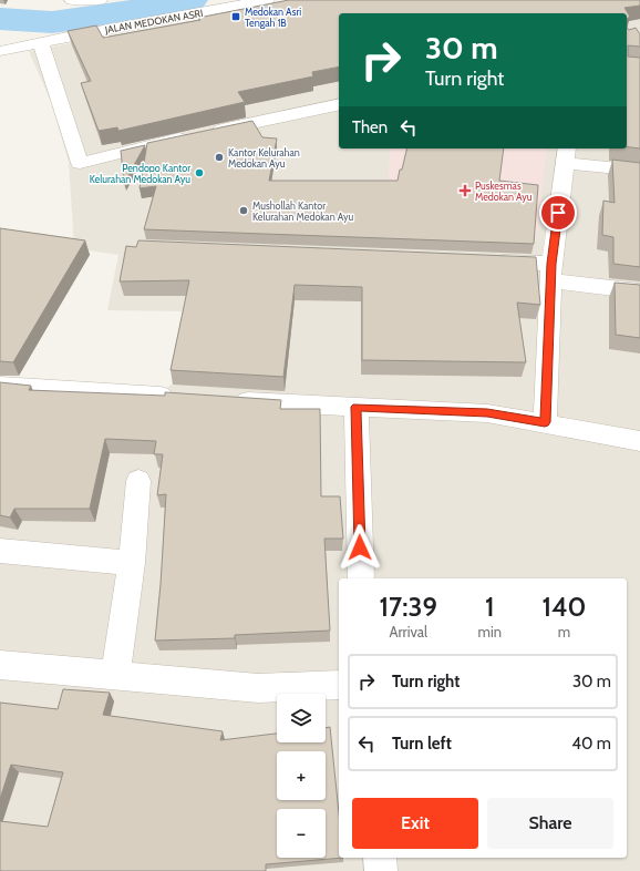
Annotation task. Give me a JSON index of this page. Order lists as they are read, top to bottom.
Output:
{
  "streets": {
    "street": ["JALAN MEDOKAN ASRI"]
  },
  "places": {
    "transit": ["Medokan Asri Tengah 1B"],
    "other": ["Kantor Kelurahan Medokan Ayu", "Pendopo Kantor Kelurahan Medokan Ayu", "Mushollah Kantor Kelurahan Medokan Ayu"],
    "health": ["Puskesmas Medokan Ayu"]
  },
  "page": {
    "turn": ["30 m", "Turn right"],
    "then": "Then",
    "eta": [
      "17:39",
      "Arrival",
      "1",
      "min",
      "140",
      "m"
    ],
    "list": [
      {
        "name": "Turn right",
        "value": "30 m"
      },
      {
        "name": "Turn left",
        "value": "40 m"
      }
    ],
    "map_buttons": ["+", "−"],
    "buttons": ["Exit", "Share"]
  }
}
